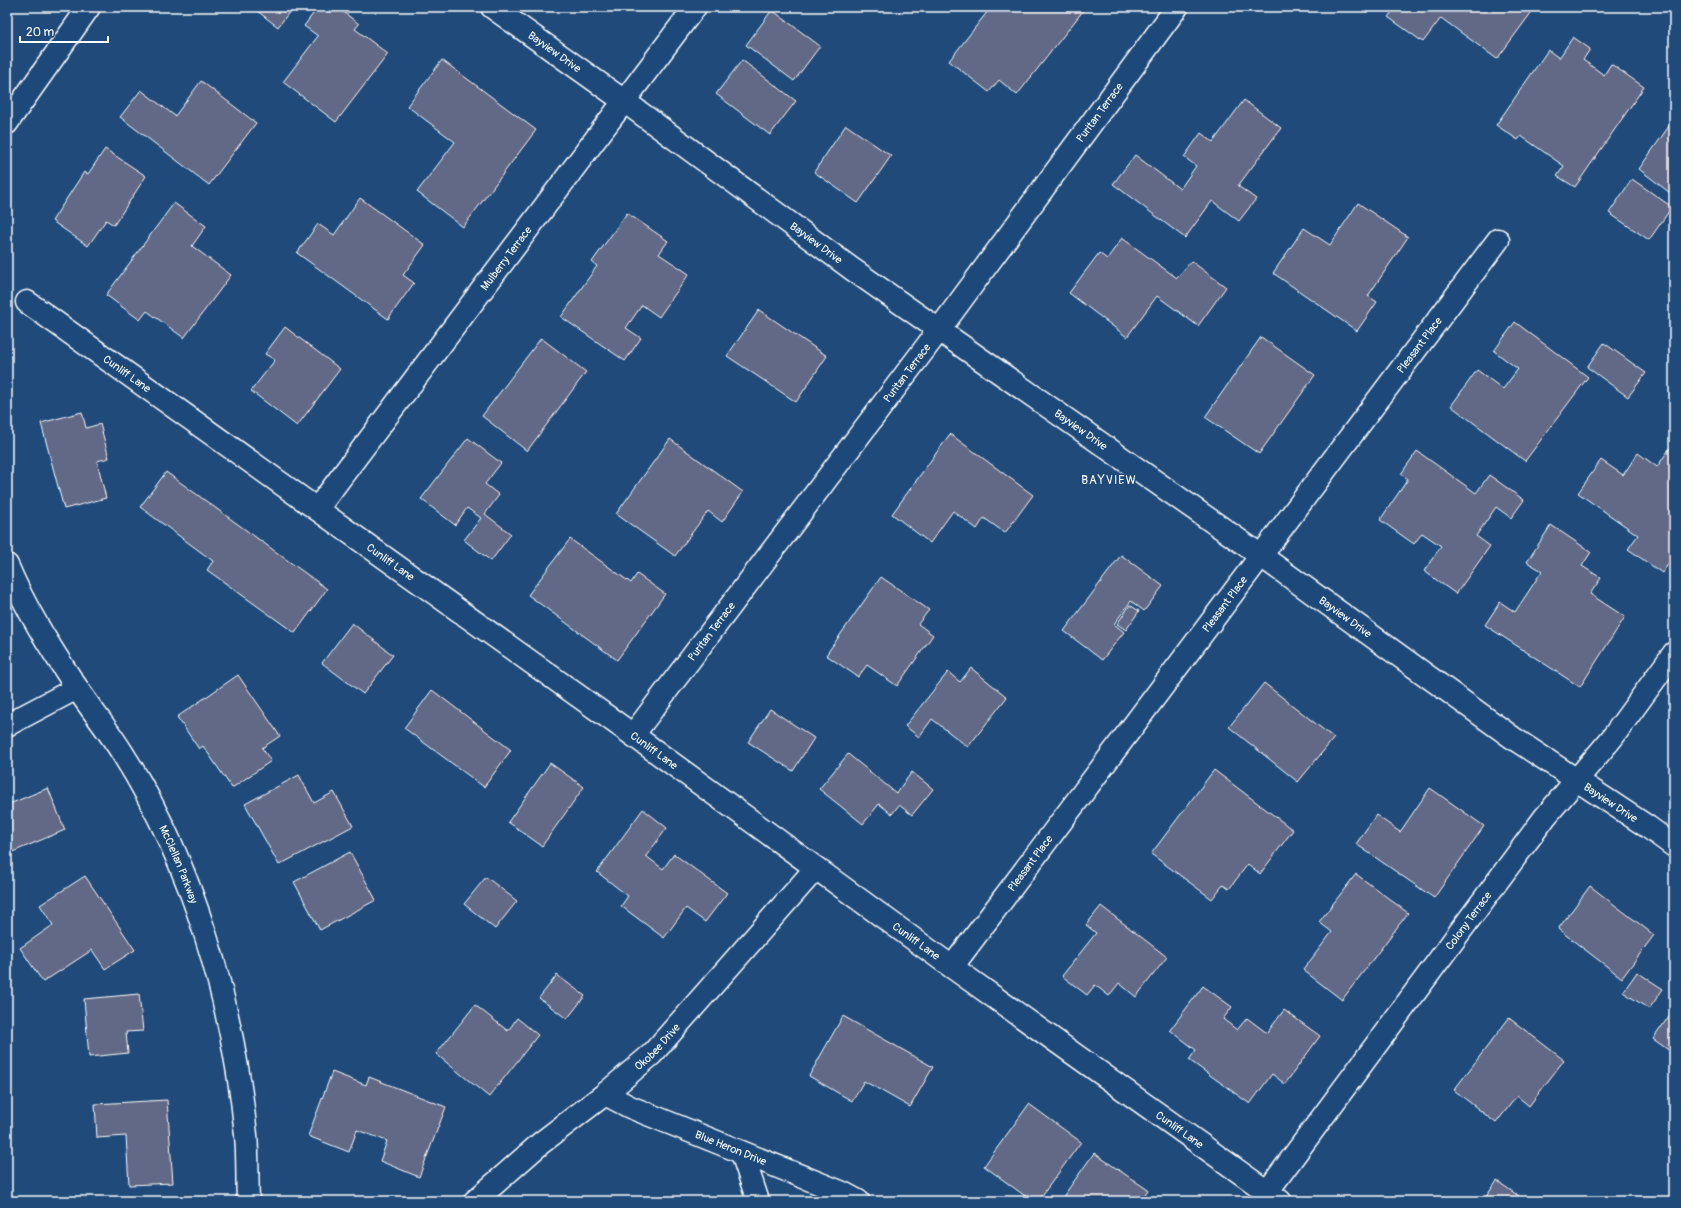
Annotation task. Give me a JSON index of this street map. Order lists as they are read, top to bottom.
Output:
{
  "streets": {
    "street": [
      "Bayview Drive",
      "Puritan Terrace",
      "Mulberry Terrace",
      "Pleasant Place",
      "Cunliff Lane",
      "McClellan Parkway",
      "Colony Terrace",
      "Okobee Drive",
      "Blue Heron Drive"
    ]
  },
  "crossings": [
    ["Bayview Drive", "Puritan Terrace"],
    ["Bayview Drive", "Mulberry Terrace"],
    ["Bayview Drive", "Pleasant Place"],
    ["Bayview Drive", "Colony Terrace"],
    ["Puritan Terrace", "Cunliff Lane"],
    ["Mulberry Terrace", "Cunliff Lane"],
    ["Pleasant Place", "Cunliff Lane"],
    ["Cunliff Lane", "Colony Terrace"],
    ["Cunliff Lane", "Okobee Drive"],
    ["Okobee Drive", "Blue Heron Drive"]
  ],
  "districts": ["BAYVIEW"],
  "scale_bar": "20 m"
}
